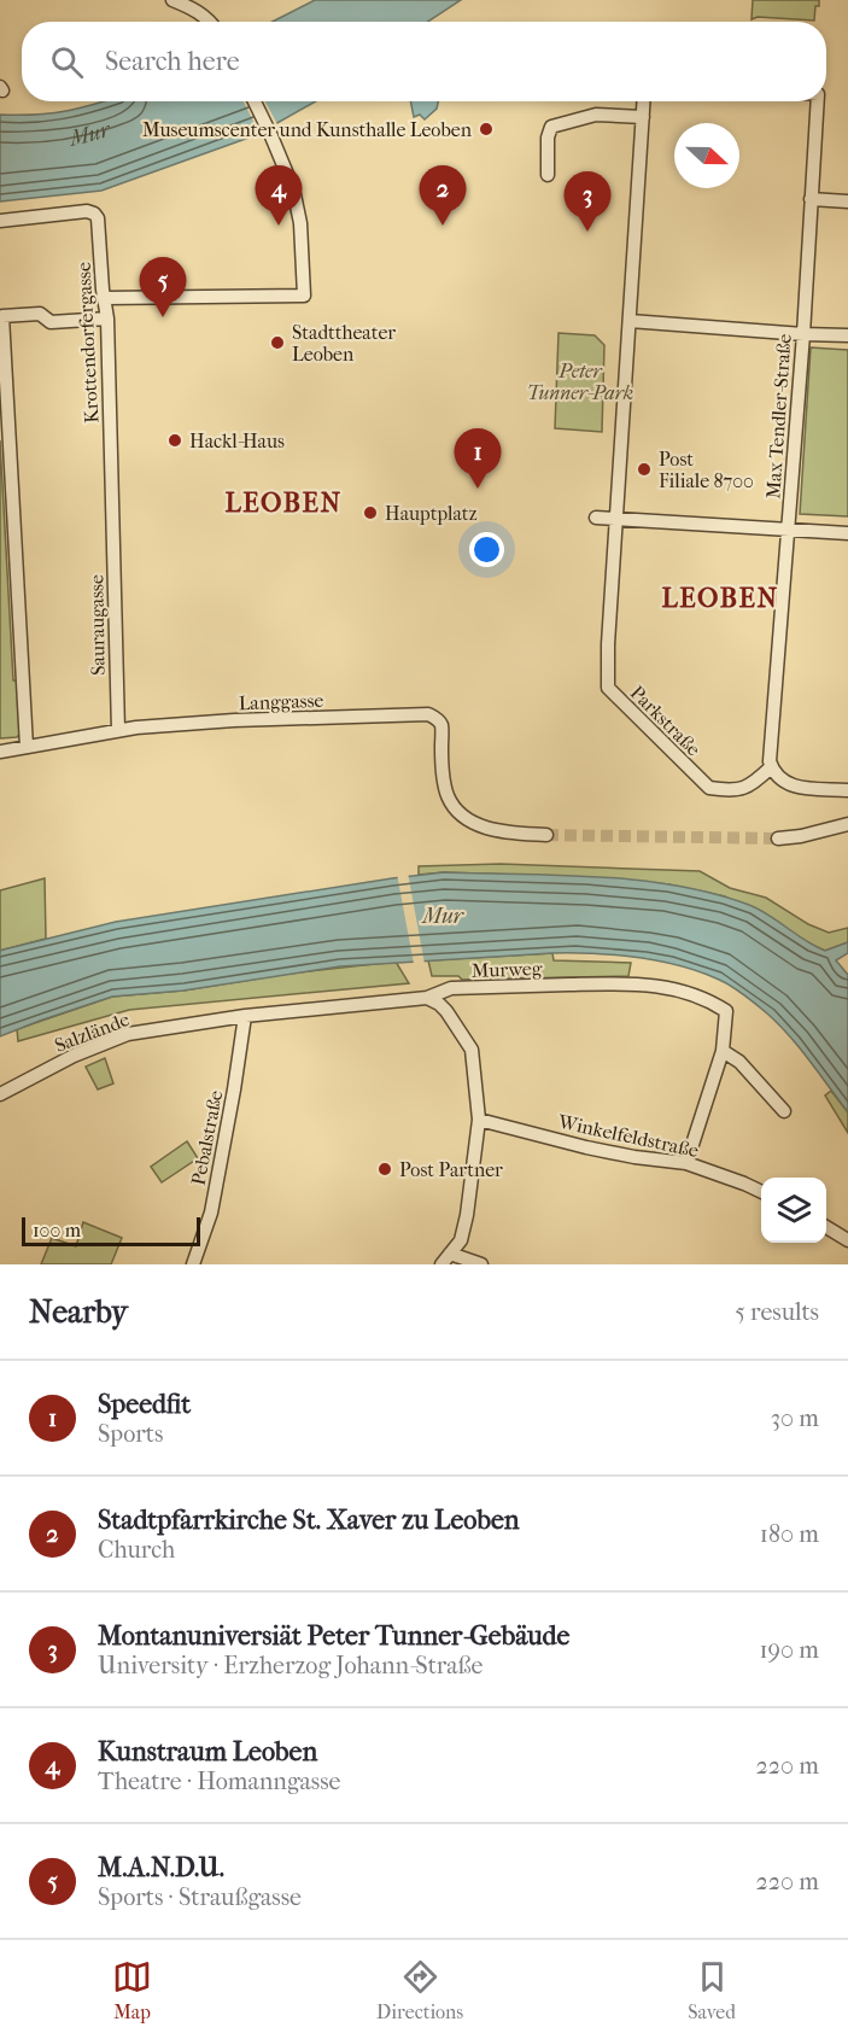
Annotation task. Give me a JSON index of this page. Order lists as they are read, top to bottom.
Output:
{
  "streets": {
    "street": [
      "Krottendorfergasse",
      "Max Tendler-Straße",
      "Sauraugasse",
      "Langgasse",
      "Parkstraße",
      "Murweg",
      "Salzlände",
      "Winkelfeldstraße",
      "Pebalstraße"
    ]
  },
  "crossings": [
    ["Krottendorfergasse", "Sauraugasse"],
    ["Max Tendler-Straße", "Parkstraße"],
    ["Sauraugasse", "Langgasse"],
    ["Murweg", "Salzlände"],
    ["Murweg", "Winkelfeldstraße"],
    ["Murweg", "Pebalstraße"],
    ["Salzlände", "Pebalstraße"]
  ],
  "districts": ["LEOBEN", "LEOBEN"],
  "water": ["Mur"],
  "parks": ["Peter Tunner-Park"],
  "places": [
    "Museumscenter und Kunsthalle Leoben",
    "Stadttheater Leoben",
    "Hackl-Haus",
    "Post Filiale 8700",
    "Hauptplatz",
    "Post Partner"
  ],
  "scale_bar": "100 m",
  "north": "right",
  "page": {
    "search": "Search here",
    "pins": [
      "2",
      "4",
      "3",
      "5",
      "1"
    ],
    "scale": "100 m",
    "heading": ["Nearby", "5 results"],
    "list": [
      {
        "mark": "1",
        "name": "Speedfit",
        "note": "Sports",
        "value": "30 m"
      },
      {
        "mark": "2",
        "name": "Stadtpfarrkirche St. Xaver zu Leoben",
        "note": "Church",
        "value": "180 m"
      },
      {
        "mark": "3",
        "name": "Montanuniversiät Peter Tunner-Gebäude",
        "note": "University · Erzherzog Johann-Straße",
        "value": "190 m"
      },
      {
        "mark": "4",
        "name": "Kunstraum Leoben",
        "note": "Theatre · Homanngasse",
        "value": "220 m"
      },
      {
        "mark": "5",
        "name": "M.A.N.D.U.",
        "note": "Sports · Straußgasse",
        "value": "220 m"
      }
    ],
    "nav": ["Map", "Directions", "Saved"]
  }
}
